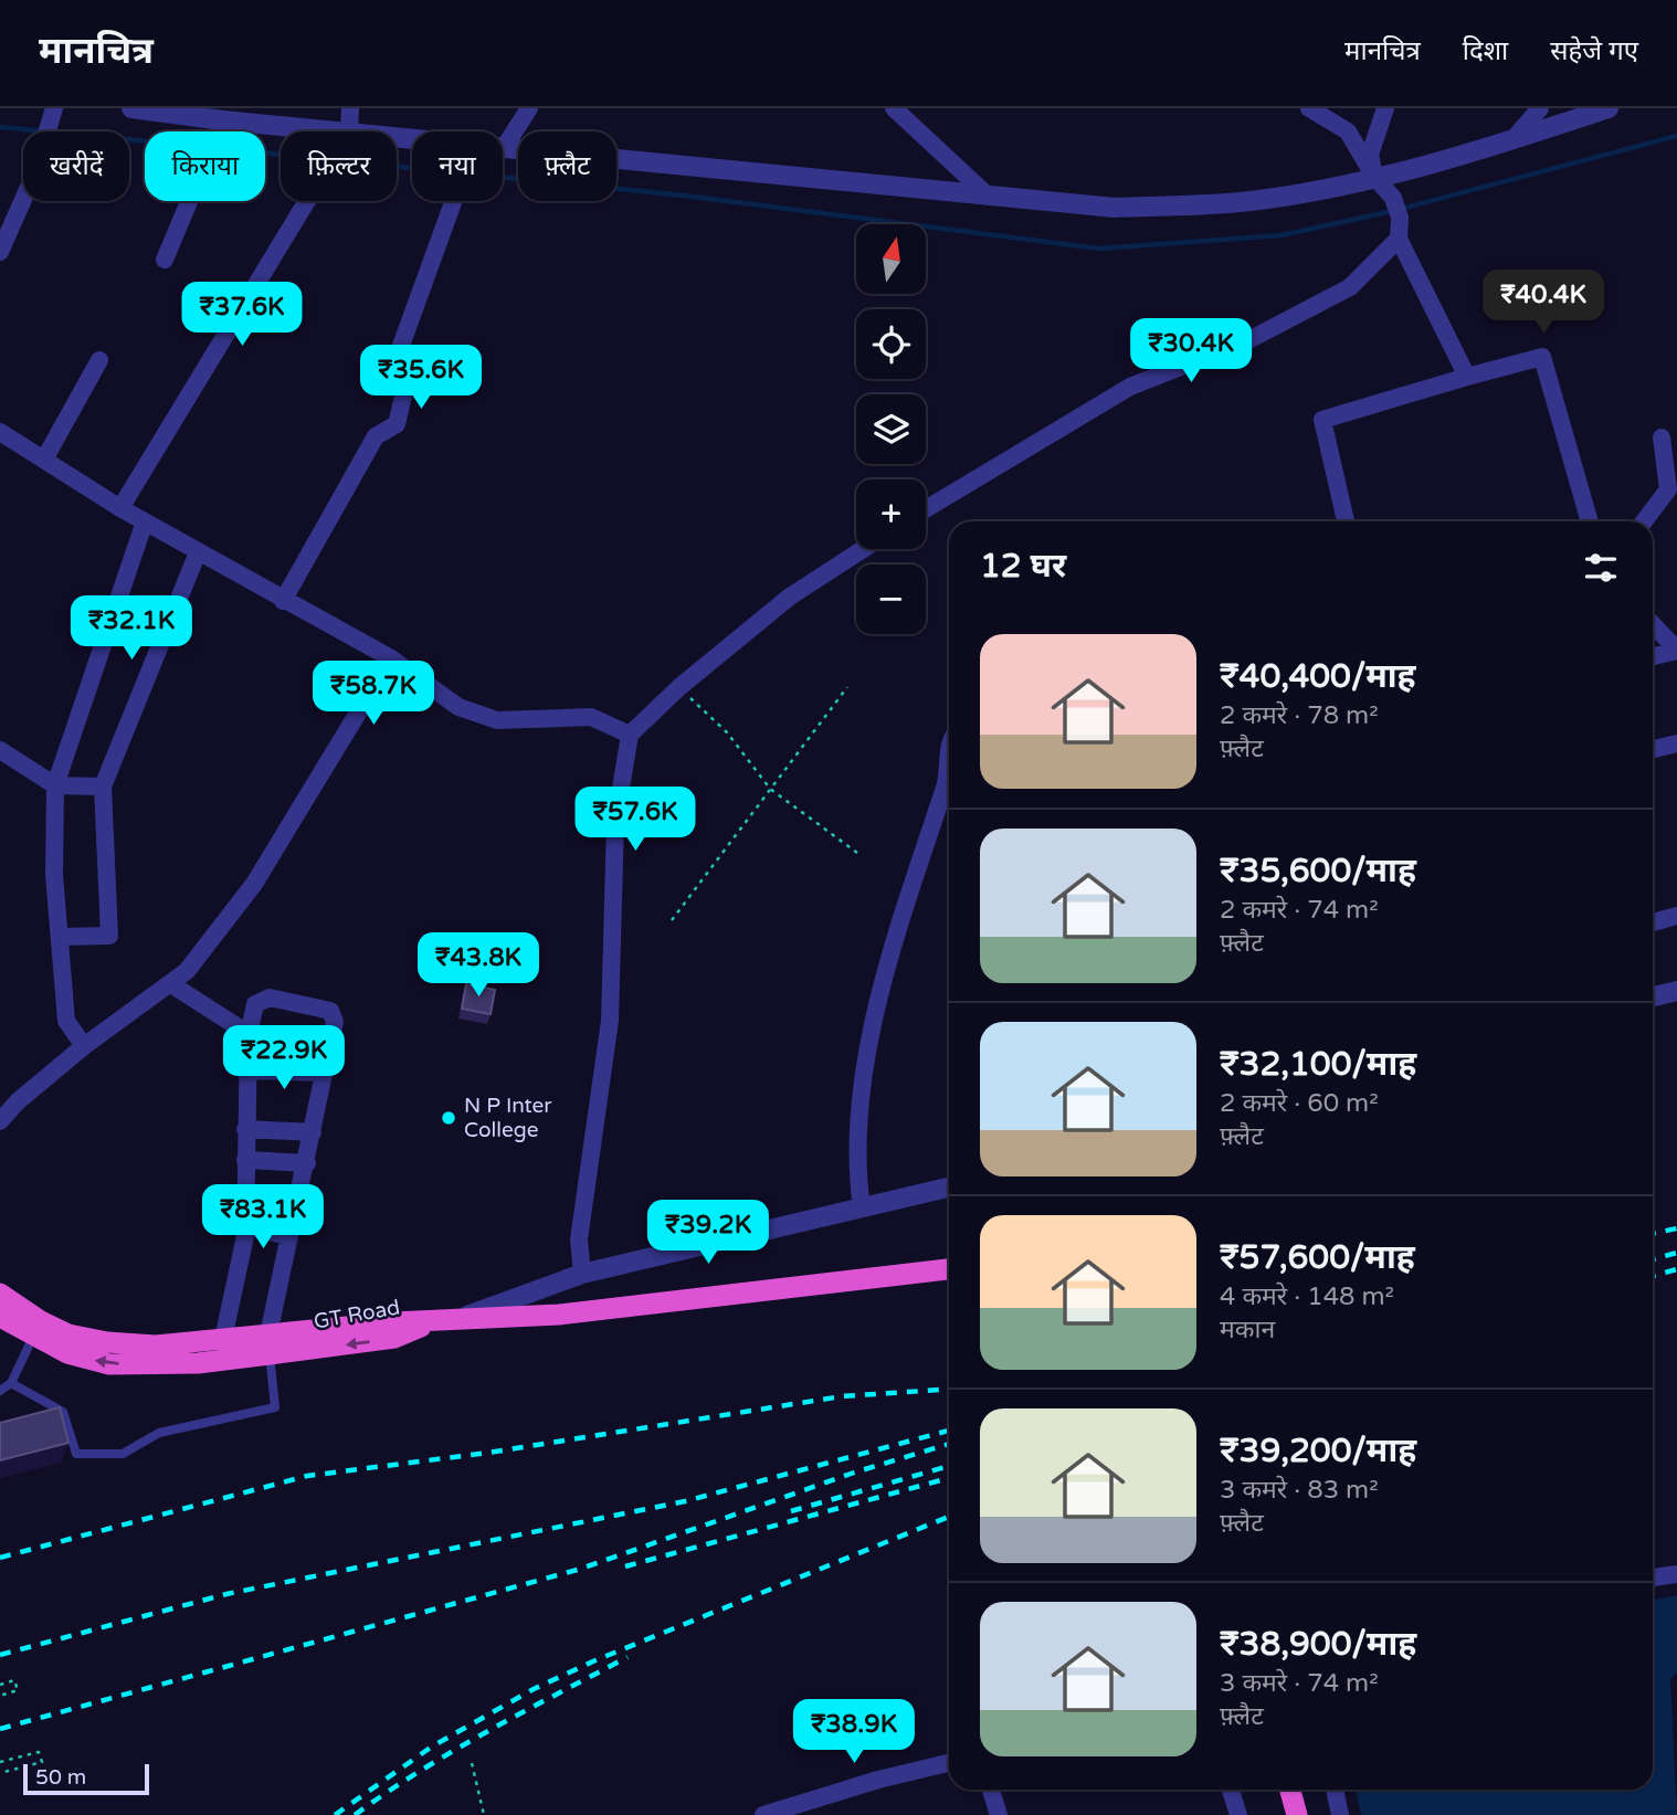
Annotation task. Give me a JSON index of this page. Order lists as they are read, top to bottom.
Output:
{
  "streets": {
    "highway": ["GT Road"]
  },
  "places": ["N P Inter College"],
  "scale_bar": "50 m",
  "north": "top",
  "page": {
    "header": "मानचित्र",
    "nav": ["मानचित्र", "दिशा", "सहेजे गए"],
    "chip": [
      "खरीदें",
      "किराया",
      "फ़िल्टर",
      "नया",
      "फ़्लैट"
    ],
    "map_buttons": ["+", "−"],
    "price": [
      "₹40.4K",
      "₹37.6K",
      "₹30.4K",
      "₹35.6K",
      "₹32.1K",
      "₹58.7K",
      "₹57.6K",
      "₹43.8K",
      "₹22.9K",
      "₹83.1K",
      "₹39.2K",
      "₹38.9K"
    ],
    "heading": "12 घर",
    "list": [
      {
        "name": "₹40,400/माह",
        "note": "2 कमरे · 78 m² · फ़्लैट"
      },
      {
        "name": "₹35,600/माह",
        "note": "2 कमरे · 74 m² · फ़्लैट"
      },
      {
        "name": "₹32,100/माह",
        "note": "2 कमरे · 60 m² · फ़्लैट"
      },
      {
        "name": "₹57,600/माह",
        "note": "4 कमरे · 148 m² · मकान"
      },
      {
        "name": "₹39,200/माह",
        "note": "3 कमरे · 83 m² · फ़्लैट"
      },
      {
        "name": "₹38,900/माह",
        "note": "3 कमरे · 74 m² · फ़्लैट"
      }
    ],
    "scale": "50 m"
  }
}
